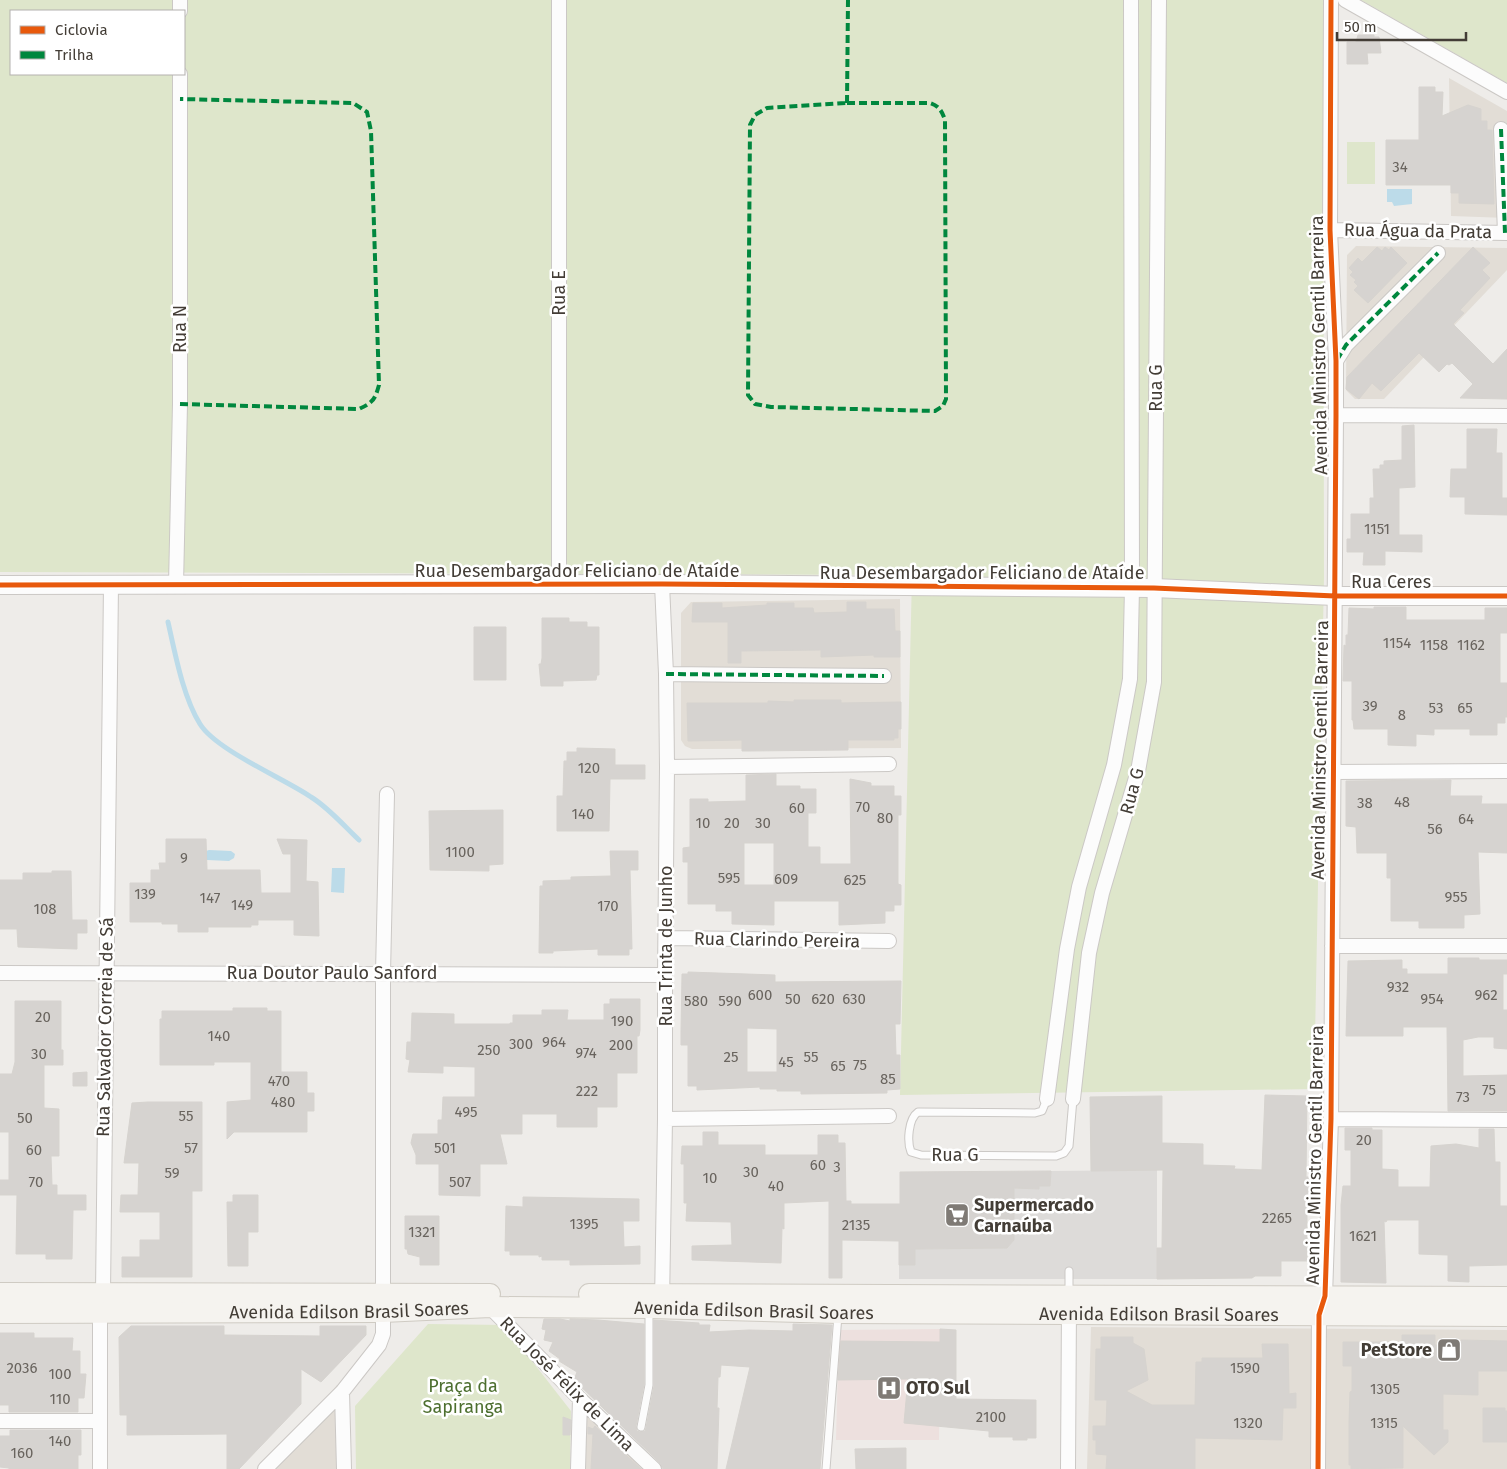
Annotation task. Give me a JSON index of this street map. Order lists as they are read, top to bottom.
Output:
{
  "streets": {
    "main road": ["Avenida Edilson Brasil Soares"],
    "street": [
      "Rua Água da Prata",
      "Rua E",
      "Rua N",
      "Avenida Ministro Gentil Barreira",
      "Rua G",
      "Rua Desembargador Feliciano de Ataíde",
      "Rua Ceres",
      "Rua Clarindo Pereira",
      "Rua Trinta de Junho",
      "Rua Doutor Paulo Sanford",
      "Rua Salvador Correia de Sá",
      "Rua José Félix de Lima"
    ]
  },
  "crossings": [
    ["Rua Água da Prata", "Avenida Ministro Gentil Barreira"],
    ["Rua E", "Rua Desembargador Feliciano de Ataíde"],
    ["Rua N", "Rua Desembargador Feliciano de Ataíde"],
    ["Avenida Ministro Gentil Barreira", "Rua Ceres"],
    ["Avenida Ministro Gentil Barreira", "Avenida Edilson Brasil Soares"],
    ["Rua G", "Rua Desembargador Feliciano de Ataíde"],
    ["Rua G", "Rua Ceres"],
    ["Rua Desembargador Feliciano de Ataíde", "Rua Ceres"],
    ["Rua Desembargador Feliciano de Ataíde", "Rua Trinta de Junho"],
    ["Rua Desembargador Feliciano de Ataíde", "Rua Salvador Correia de Sá"],
    ["Rua Clarindo Pereira", "Rua Trinta de Junho"],
    ["Rua Trinta de Junho", "Rua Doutor Paulo Sanford"],
    ["Rua Trinta de Junho", "Avenida Edilson Brasil Soares"],
    ["Rua Doutor Paulo Sanford", "Rua Salvador Correia de Sá"],
    ["Rua Salvador Correia de Sá", "Avenida Edilson Brasil Soares"],
    ["Avenida Edilson Brasil Soares", "Rua José Félix de Lima"]
  ],
  "parks": ["Praça da Sapiranga"],
  "places": {
    "supermarket": ["Supermercado Carnaúba"],
    "shop": ["PetStore"],
    "hospital": ["OTO Sul"]
  },
  "house_numbers": [
    "34",
    "1151",
    "1154",
    "1158",
    "1162",
    "39",
    "53",
    "65",
    "8",
    "120",
    "48",
    "38",
    "70",
    "60",
    "140",
    "80",
    "64",
    "10",
    "20",
    "30",
    "56",
    "1100",
    "9",
    "595",
    "609",
    "625",
    "139",
    "955",
    "147",
    "149",
    "170",
    "108",
    "932",
    "600",
    "962",
    "50",
    "620",
    "630",
    "954",
    "580",
    "590",
    "20",
    "190",
    "140",
    "964",
    "300",
    "200",
    "250",
    "974",
    "30",
    "25",
    "55",
    "45",
    "75",
    "65",
    "85",
    "470",
    "75",
    "222",
    "73",
    "480",
    "495",
    "55",
    "50",
    "20",
    "57",
    "501",
    "60",
    "60",
    "3",
    "30",
    "59",
    "10",
    "70",
    "507",
    "40",
    "2265",
    "1395",
    "2135",
    "1321",
    "1621",
    "2036",
    "1590",
    "100",
    "1305",
    "110",
    "2100",
    "1320",
    "1315",
    "140",
    "160"
  ],
  "legend": ["Ciclovia", "Trilha"],
  "scale_bar": "50 m"
}
